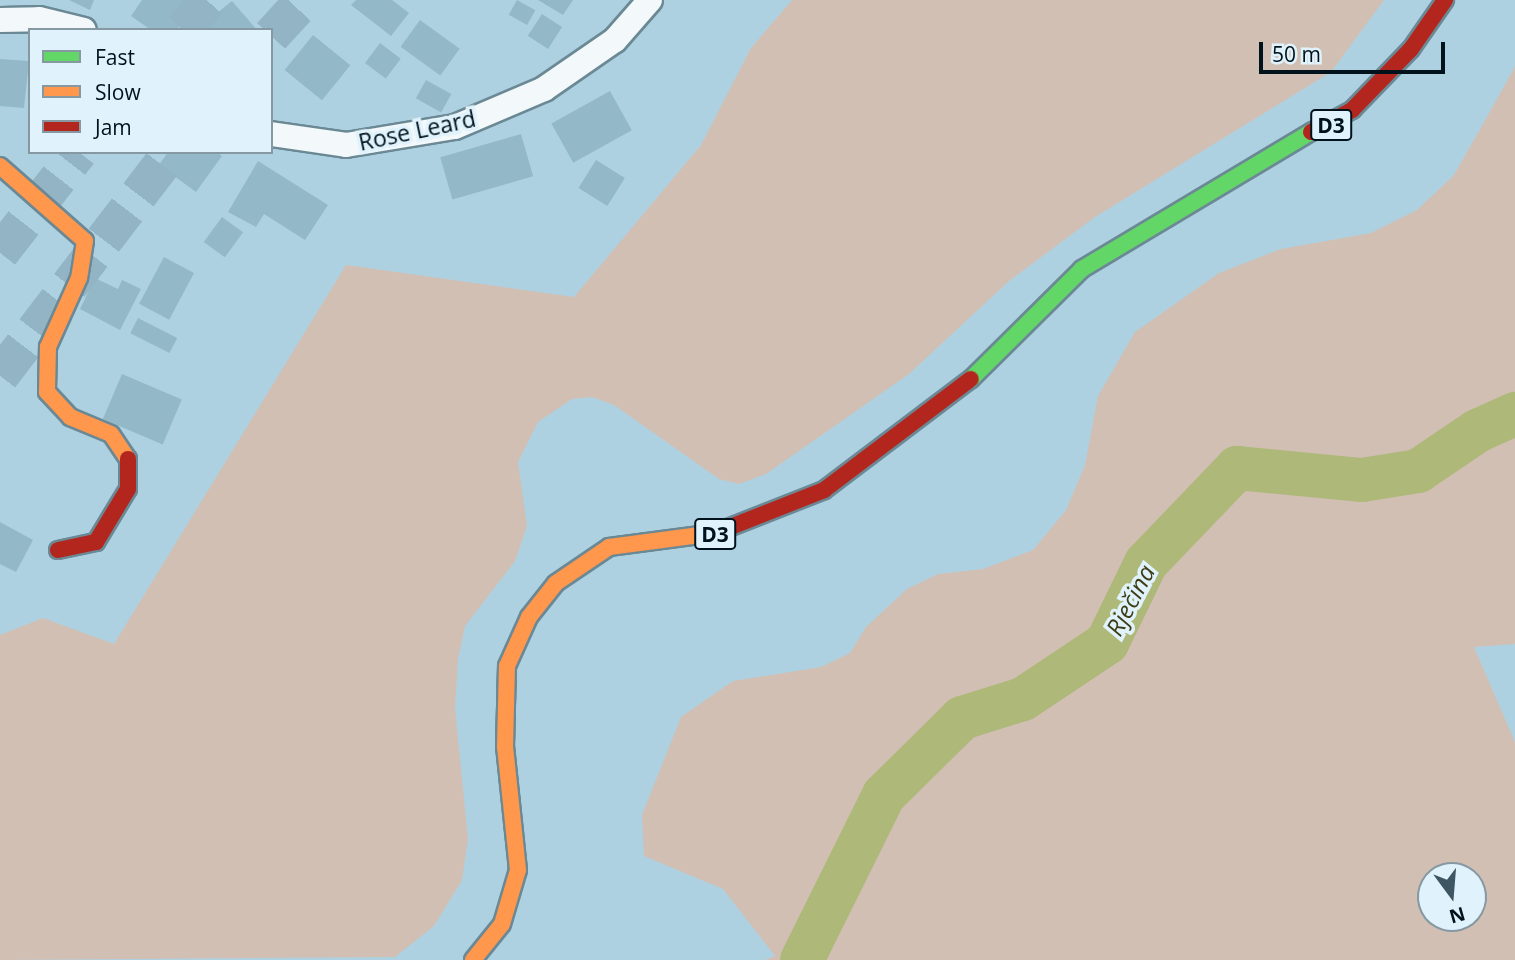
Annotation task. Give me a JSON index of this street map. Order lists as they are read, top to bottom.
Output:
{
  "streets": {
    "main road": ["D3"],
    "street": ["Rose Leard"]
  },
  "water": ["Rječina"],
  "legend": ["Fast", "Slow", "Jam"],
  "scale_bar": "50 m",
  "north": "bottom"
}
